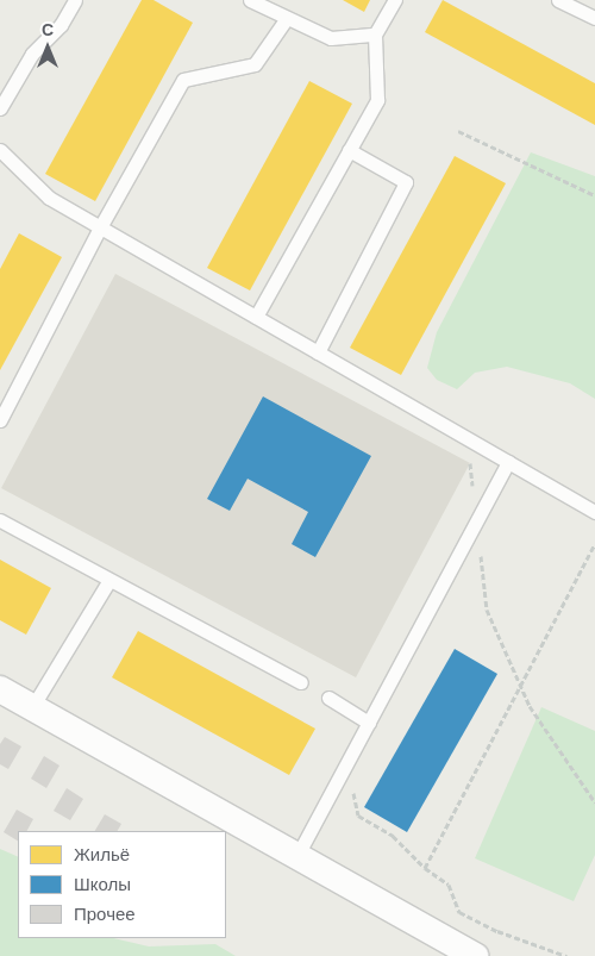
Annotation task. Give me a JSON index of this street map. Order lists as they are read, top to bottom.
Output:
{
  "legend": ["Жильё", "Школы", "Прочее"],
  "north": "top"
}
